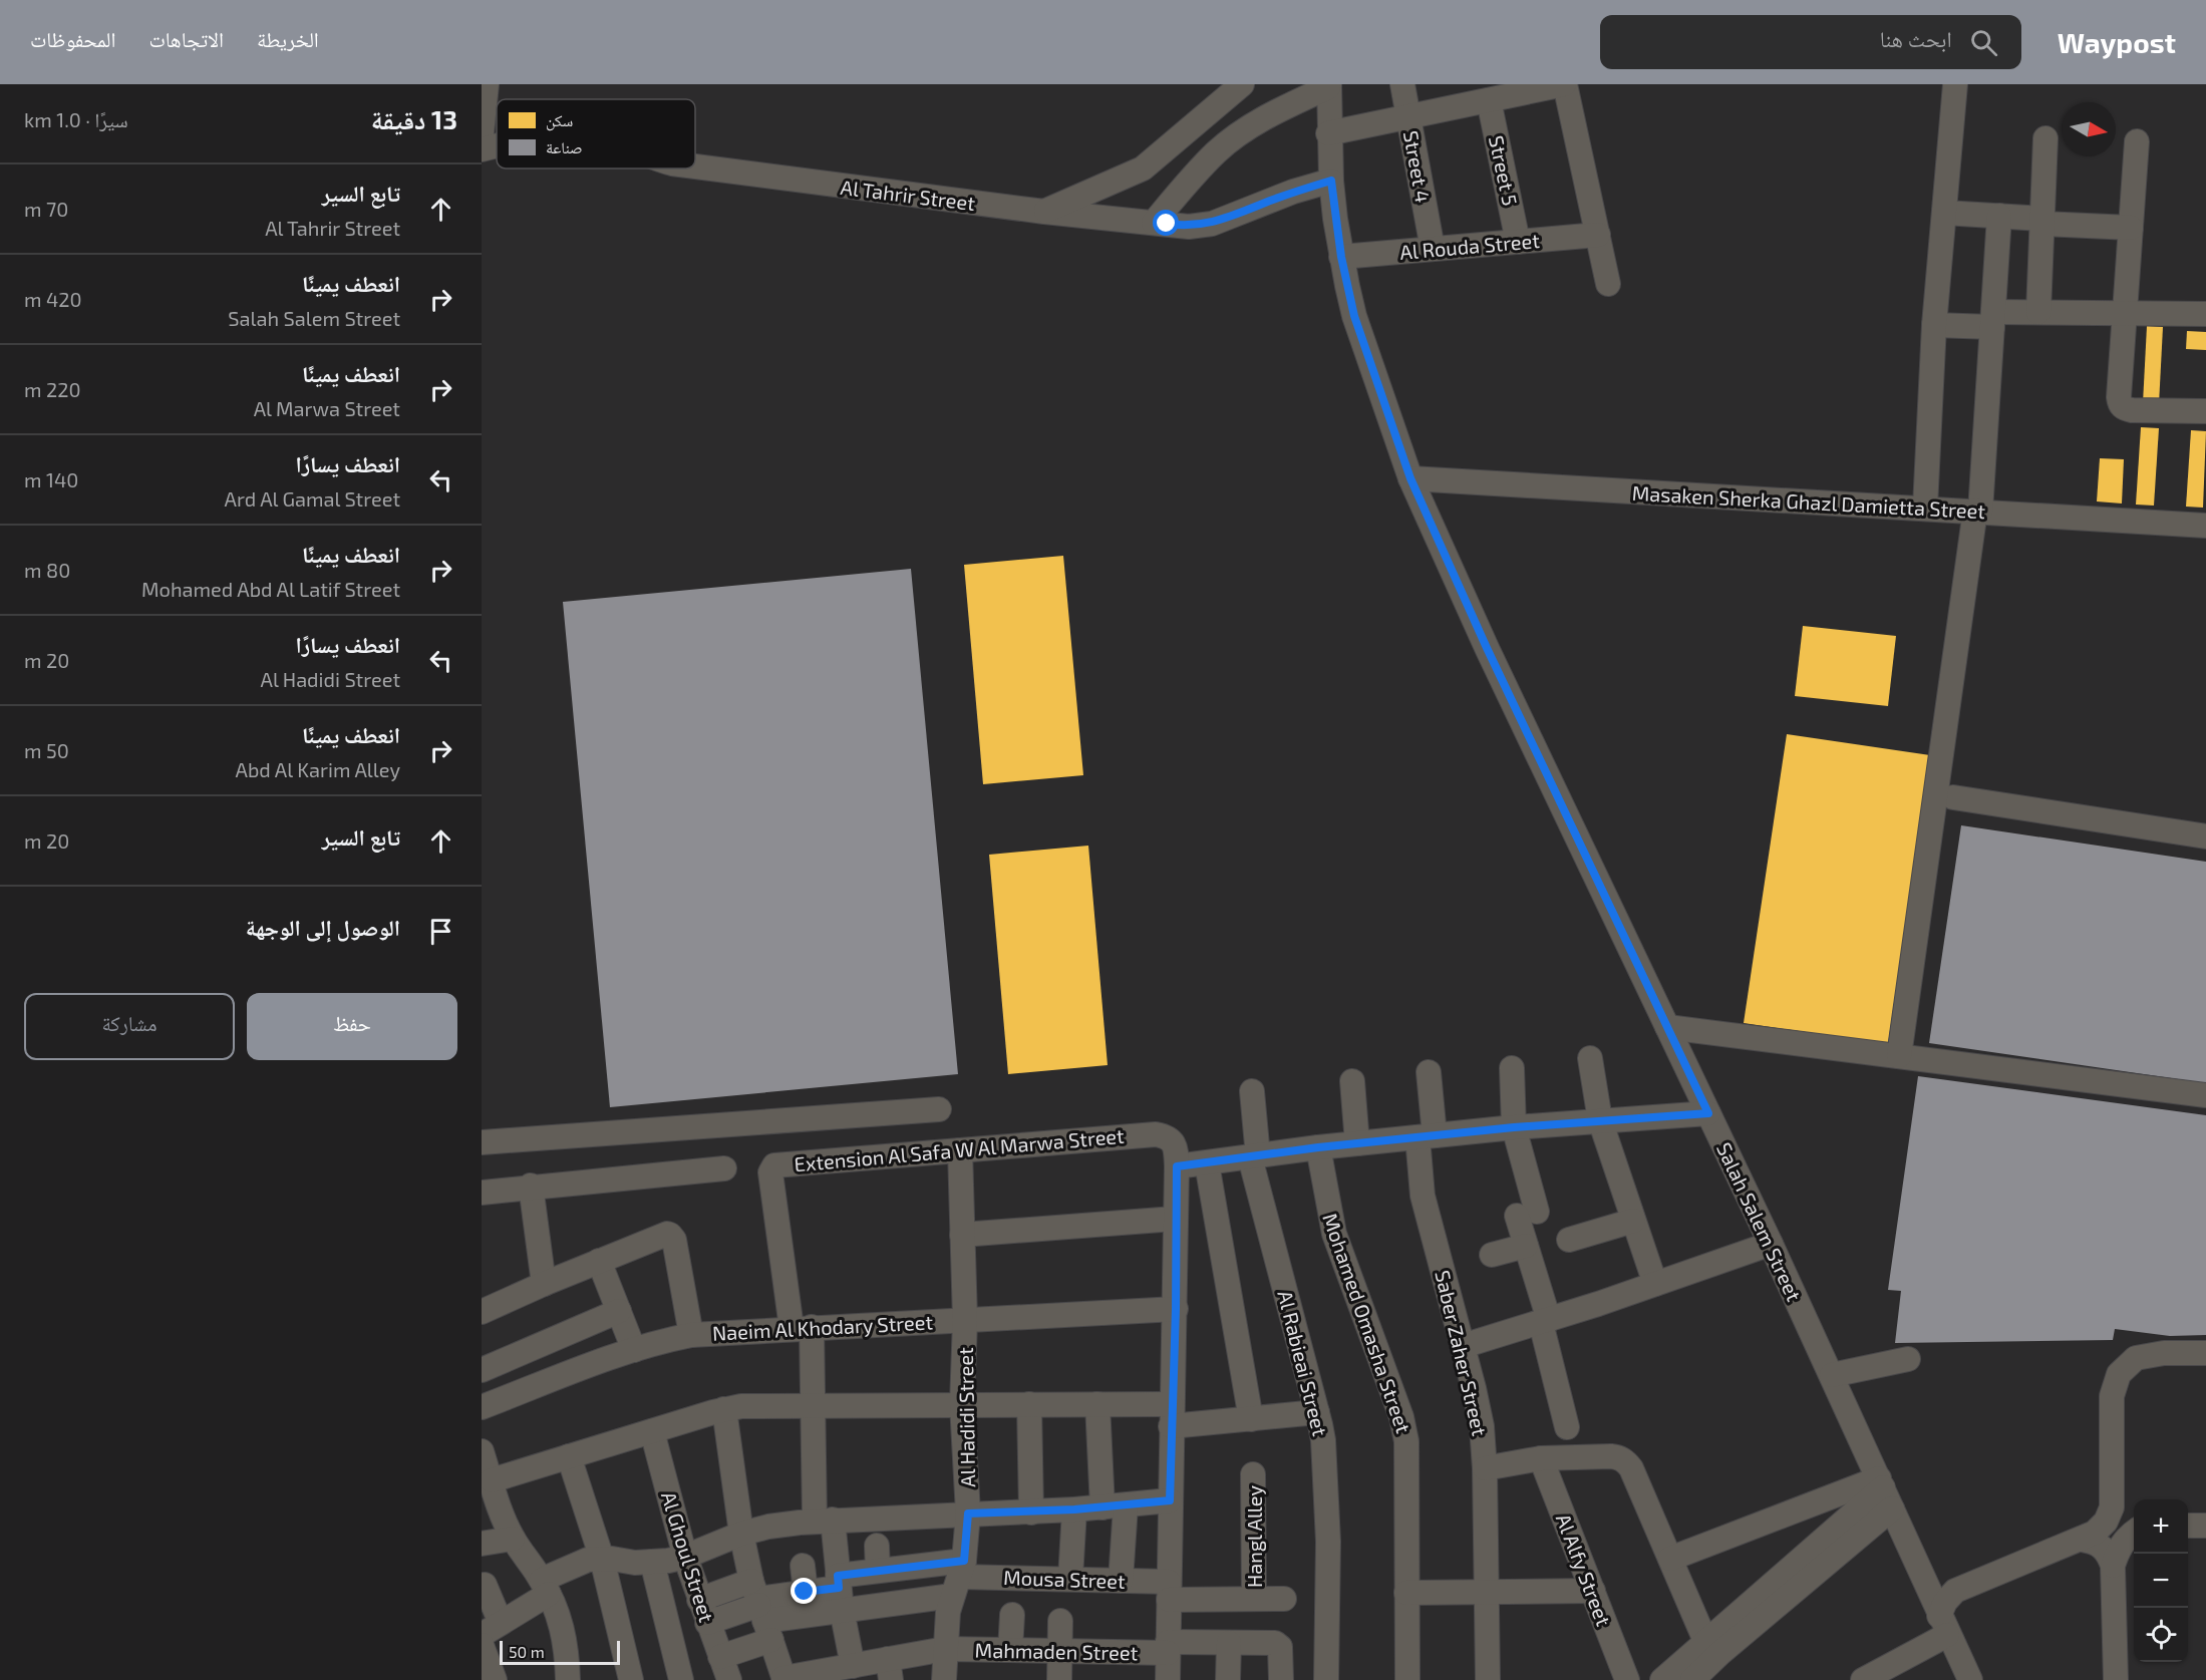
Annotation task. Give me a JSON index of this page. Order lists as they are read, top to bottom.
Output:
{
  "streets": {
    "street": [
      "Street 4",
      "Street 5",
      "Al Tahrir Street",
      "Al Rouda Street",
      "Masaken Sherka Ghazl Damietta Street",
      "Extension Al Safa W Al Marwa Street",
      "Salah Salem Street",
      "Mohamed Omasha Street",
      "Naeim Al Khodary Street",
      "Saber Zaher Street",
      "Al Rabieai Street",
      "Al Hadidi Street",
      "Hangl Alley",
      "Al Ghoul Street",
      "Al Alfy Street",
      "Mousa Street",
      "Mahmaden Street"
    ]
  },
  "crossings": [
    ["Street 4", "Al Rouda Street"],
    ["Street 5", "Al Rouda Street"],
    ["Al Tahrir Street", "Salah Salem Street"],
    ["Al Rouda Street", "Salah Salem Street"],
    ["Masaken Sherka Ghazl Damietta Street", "Salah Salem Street"],
    ["Extension Al Safa W Al Marwa Street", "Naeim Al Khodary Street"],
    ["Extension Al Safa W Al Marwa Street", "Al Hadidi Street"],
    ["Naeim Al Khodary Street", "Al Hadidi Street"],
    ["Al Hadidi Street", "Mousa Street"],
    ["Al Hadidi Street", "Mahmaden Street"],
    ["Hangl Alley", "Mousa Street"]
  ],
  "legend": ["سكن", "صناعة"],
  "scale_bar": "50 m",
  "north": "right",
  "page": {
    "header": "Waypost",
    "search": "ابحث هنا",
    "nav": ["الخريطة", "الاتجاهات", "المحفوظات"],
    "heading": ["13 دقيقة", "سيرًا · 1.0 km"],
    "list": [
      ["تابع السير", "Al Tahrir Street", "70 m"],
      ["انعطف يمينًا", "Salah Salem Street", "420 m"],
      ["انعطف يمينًا", "Al Marwa Street", "220 m"],
      ["انعطف يسارًا", "Ard Al Gamal Street", "140 m"],
      ["انعطف يمينًا", "Mohamed Abd Al Latif Street", "80 m"],
      ["انعطف يسارًا", "Al Hadidi Street", "20 m"],
      ["انعطف يمينًا", "Abd Al Karim Alley", "50 m"],
      ["تابع السير", "20 m"],
      "الوصول إلى الوجهة"
    ],
    "buttons": ["حفظ", "مشاركة"],
    "map_buttons": ["+", "−"],
    "scale": "50 m"
  }
}
